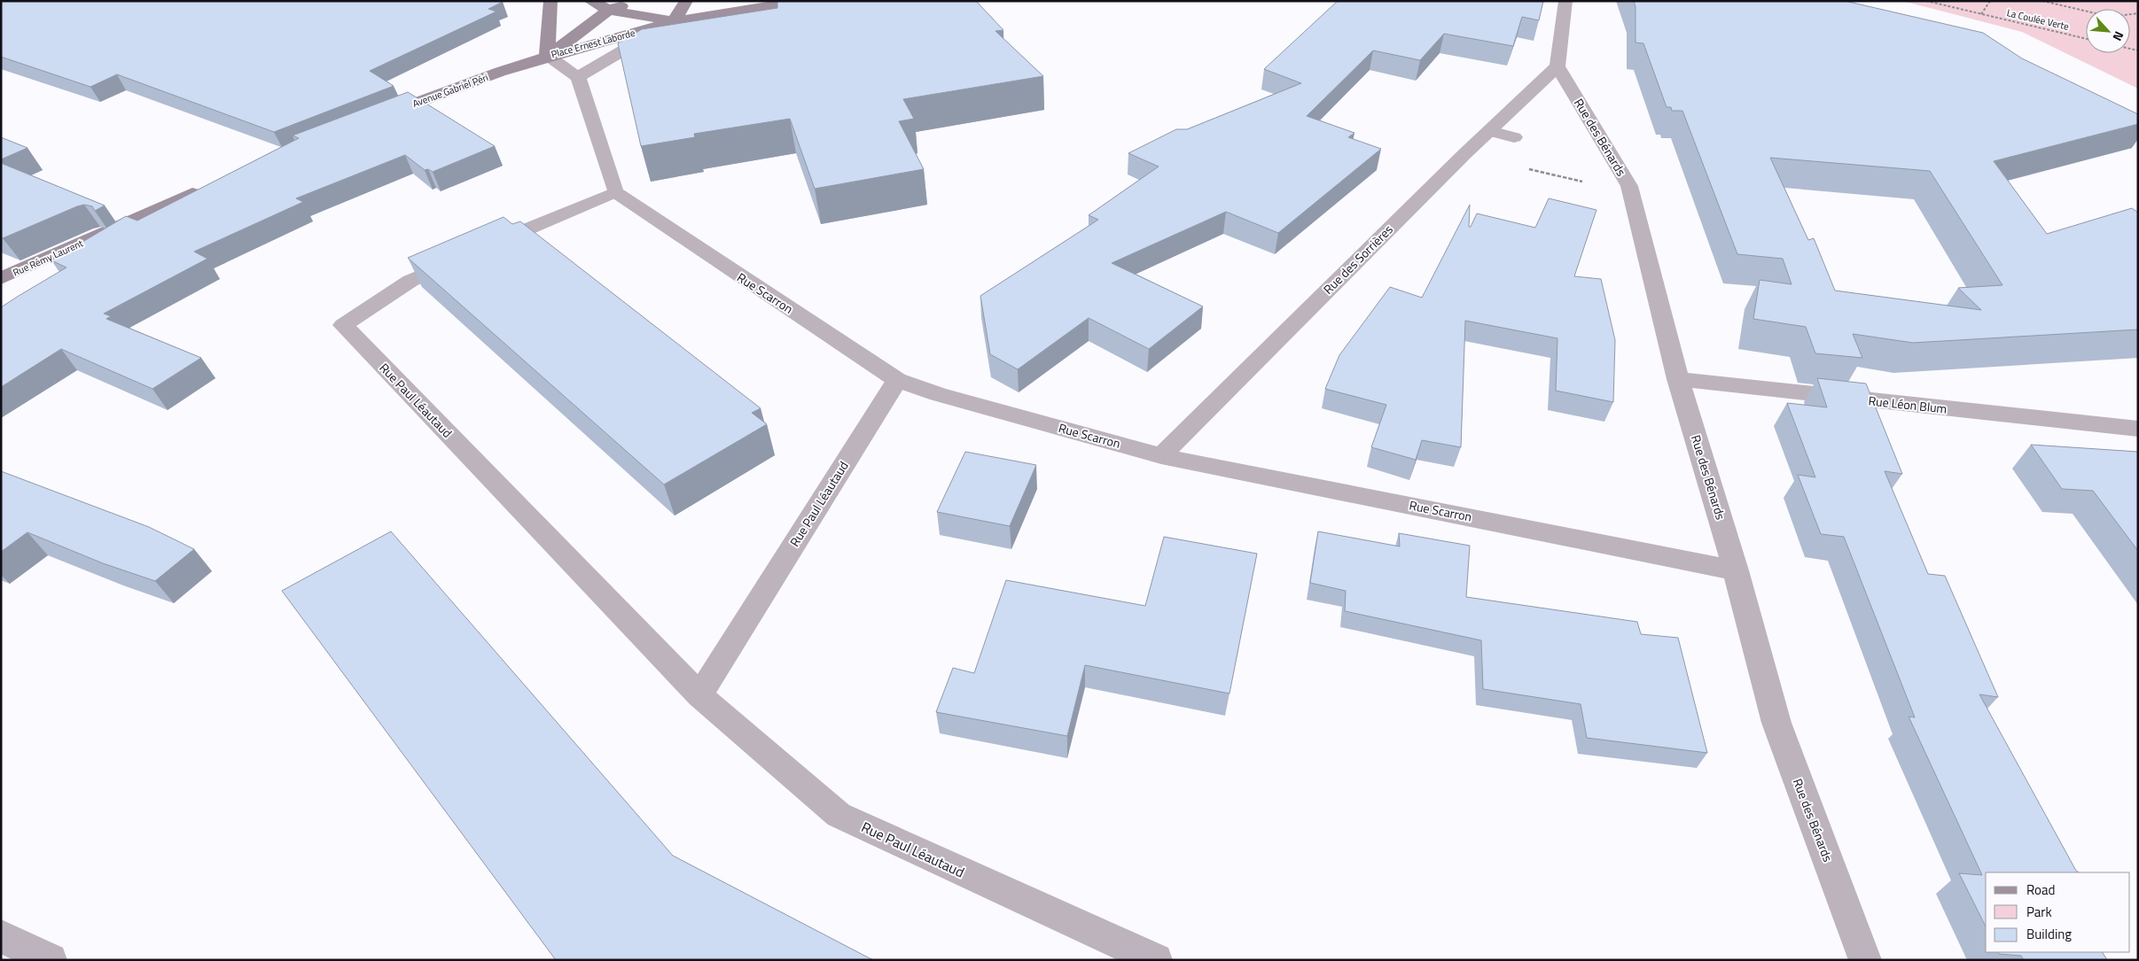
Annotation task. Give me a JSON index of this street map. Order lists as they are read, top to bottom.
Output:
{
  "streets": {
    "main road": ["Place Ernest Laborde", "Avenue Gabriel Péri", "Rue Rémy Laurent"],
    "street": [
      "Rue des Bénards",
      "Rue des Sorrières",
      "Rue Scarron",
      "Rue Paul Léautaud",
      "Rue Léon Blum"
    ],
    "path": ["La Coulée Verte"]
  },
  "crossings": [
    ["Place Ernest Laborde", "Avenue Gabriel Péri"],
    ["Rue des Bénards", "Rue des Sorrières"],
    ["Rue des Bénards", "Rue Scarron"],
    ["Rue des Bénards", "Rue Léon Blum"],
    ["Rue des Sorrières", "Rue Scarron"],
    ["Rue Scarron", "Rue Paul Léautaud"]
  ],
  "legend": ["Road", "Park", "Building"],
  "north": "bottom right"
}
